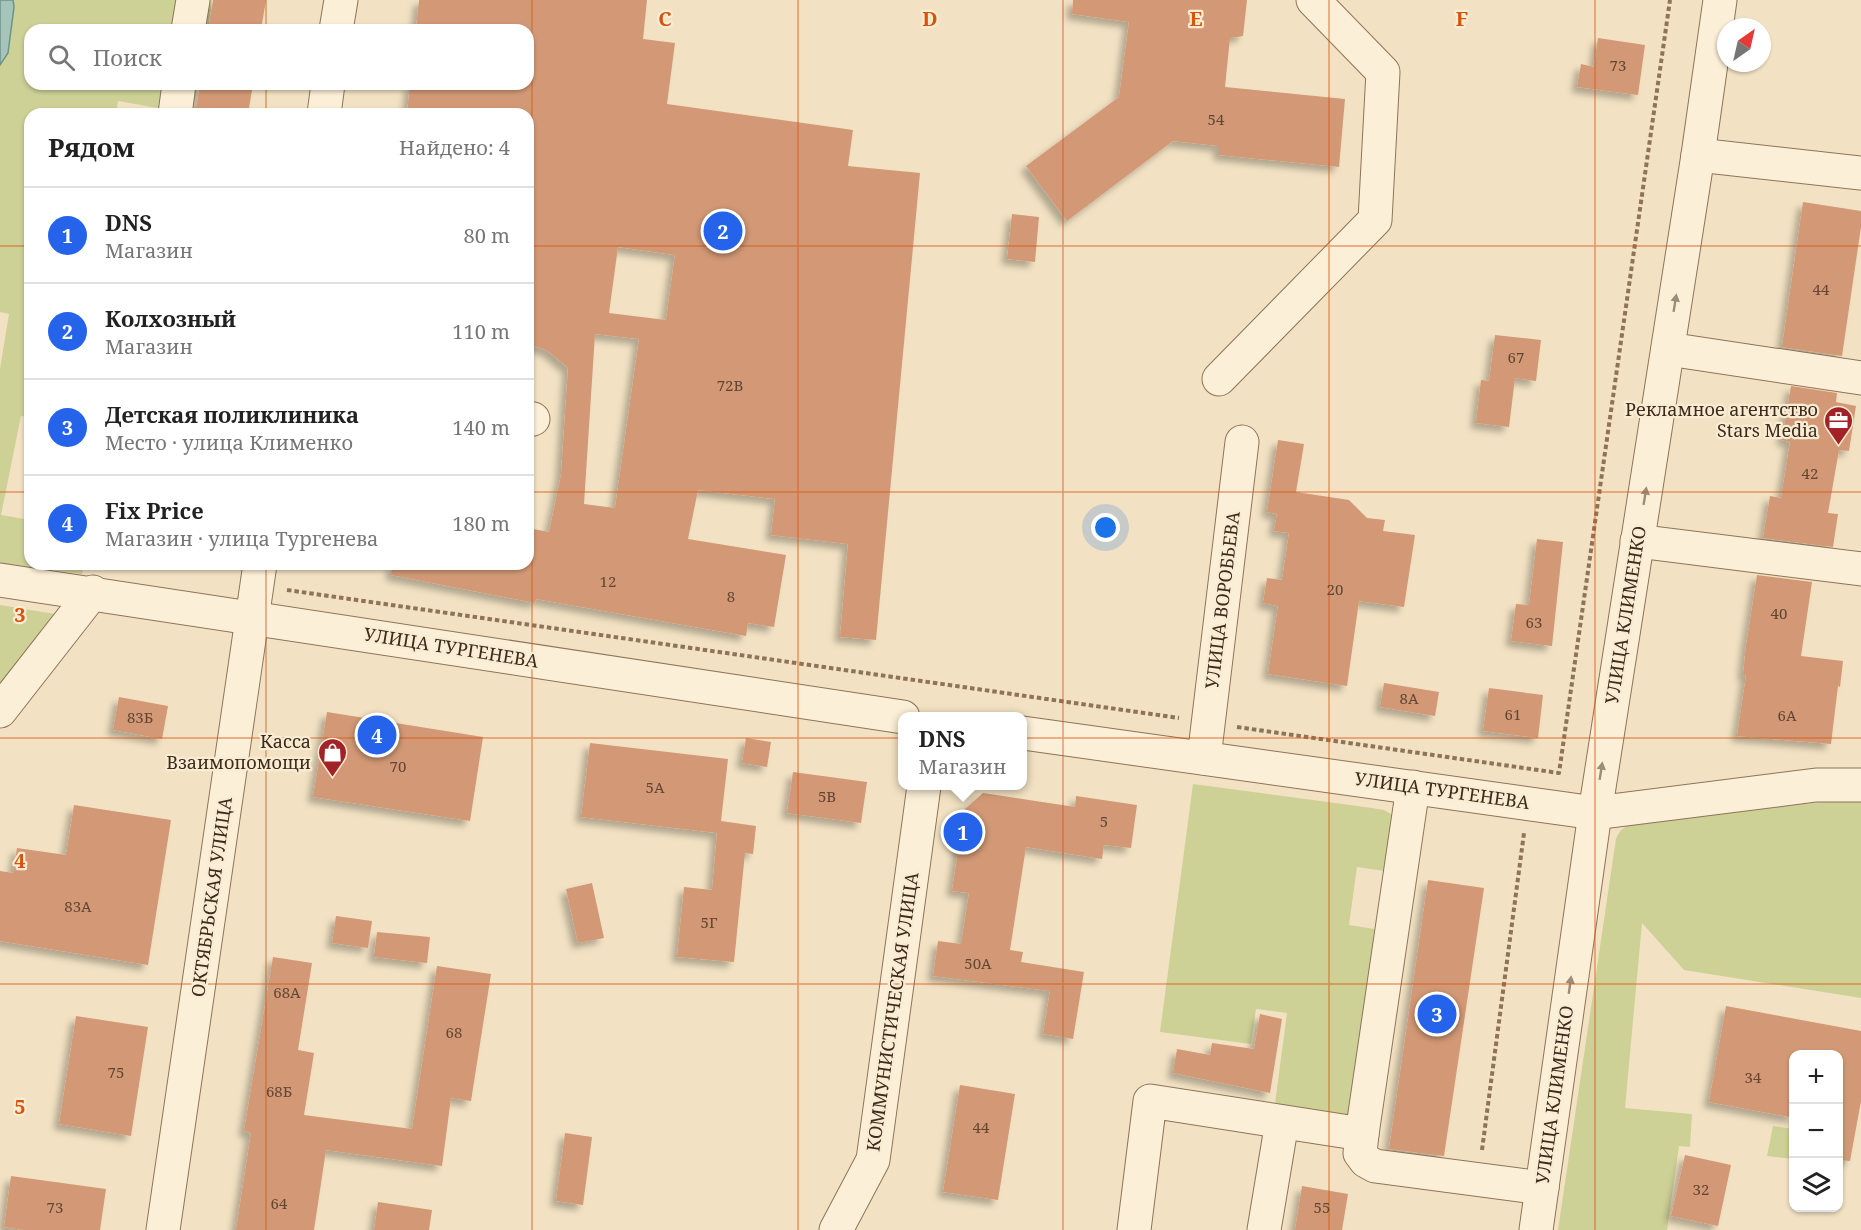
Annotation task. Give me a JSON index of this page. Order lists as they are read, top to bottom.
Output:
{
  "streets": {
    "street": [
      "УЛИЦА ВОРОБЬЕВА",
      "УЛИЦА КЛИМЕНКО",
      "УЛИЦА ТУРГЕНЕВА",
      "ОКТЯБРЬСКАЯ УЛИЦА",
      "КОММУНИСТИЧЕСКАЯ УЛИЦА"
    ]
  },
  "crossings": [
    ["УЛИЦА ВОРОБЬЕВА", "УЛИЦА ТУРГЕНЕВА"],
    ["УЛИЦА КЛИМЕНКО", "УЛИЦА ТУРГЕНЕВА"],
    ["УЛИЦА ТУРГЕНЕВА", "ОКТЯБРЬСКАЯ УЛИЦА"]
  ],
  "places": {
    "office": ["Рекламное агентство Stars Media"],
    "shop": ["Касса Взаимопомощи"]
  },
  "house_numbers": [
    "73",
    "54",
    "44",
    "67",
    "72В",
    "42",
    "12",
    "20",
    "8",
    "40",
    "63",
    "8А",
    "61",
    "6А",
    "83Б",
    "70",
    "5А",
    "5В",
    "5",
    "83А",
    "5Г",
    "50А",
    "68А",
    "68",
    "75",
    "34",
    "68Б",
    "44",
    "32",
    "64",
    "73",
    "55"
  ],
  "north": "top right",
  "page": {
    "search": "Поиск",
    "heading": ["Рядом", "Найдено: 4"],
    "list": [
      {
        "mark": "1",
        "name": "DNS",
        "note": "Магазин",
        "value": "80 m"
      },
      {
        "mark": "2",
        "name": "Колхозный",
        "note": "Магазин",
        "value": "110 m"
      },
      {
        "mark": "3",
        "name": "Детская поликлиника",
        "note": "Место · улица Клименко",
        "value": "140 m"
      },
      {
        "mark": "4",
        "name": "Fix Price",
        "note": "Магазин · улица Тургенева",
        "value": "180 m"
      }
    ],
    "pins": [
      "2",
      "4",
      "1",
      "3"
    ],
    "popup": ["DNS", "Магазин"],
    "map_buttons": ["+", "−"]
  },
  "grid": {
    "columns": [
      "C",
      "D",
      "E",
      "F"
    ],
    "rows": ["3", "4", "5"]
  }
}
